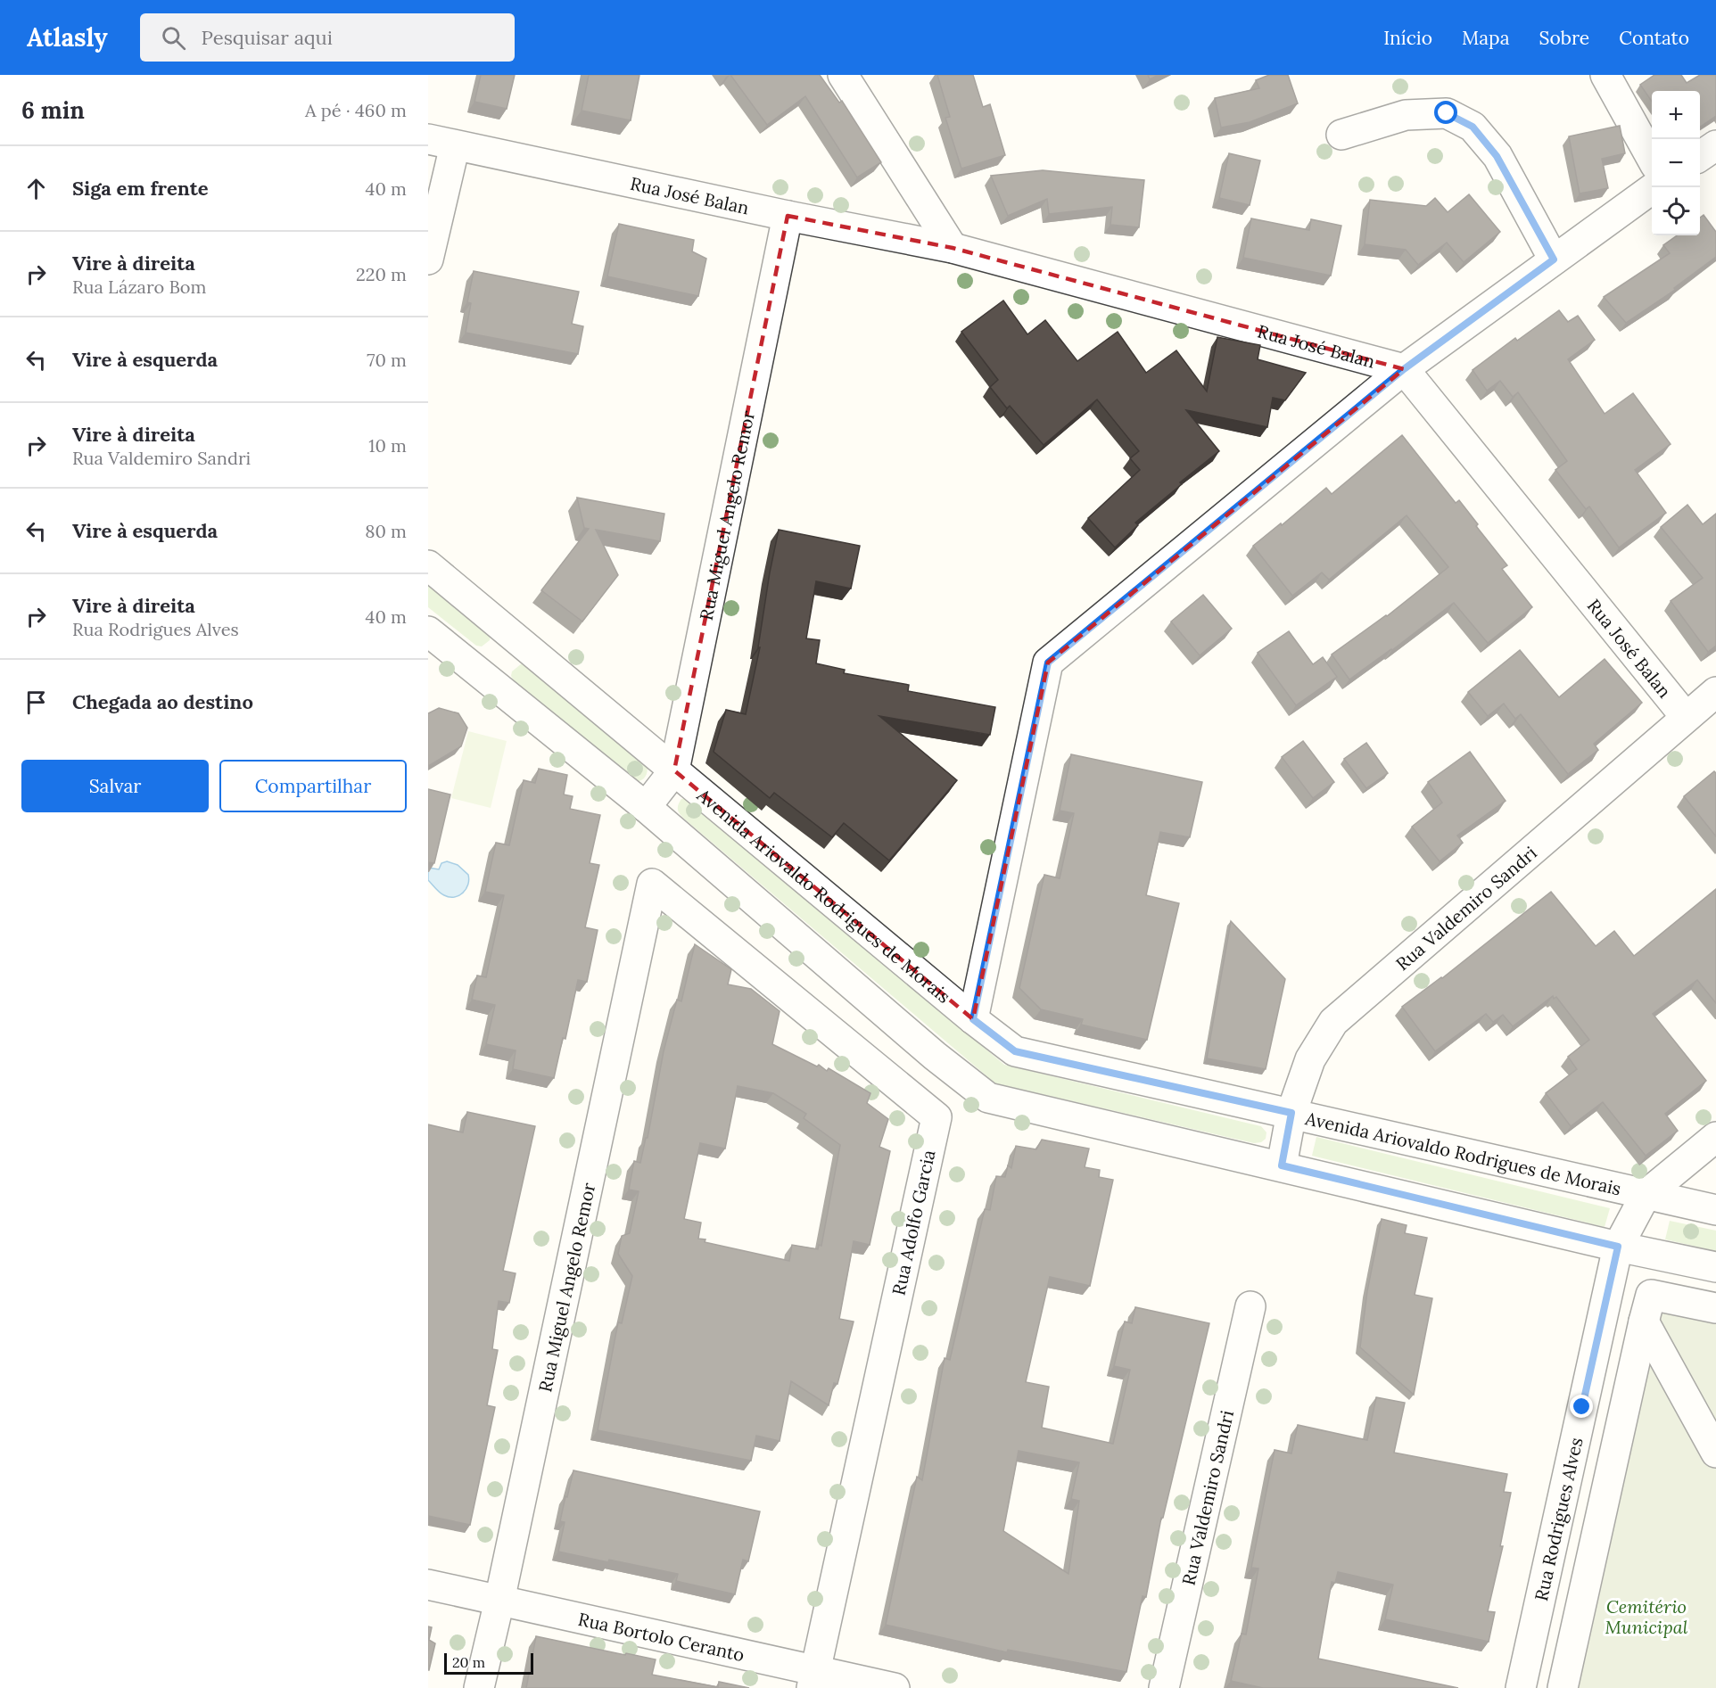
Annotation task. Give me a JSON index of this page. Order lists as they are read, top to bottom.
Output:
{
  "streets": {
    "street": [
      "Rua José Balan",
      "Rua Miguel Angelo Remor",
      "Avenida Ariovaldo Rodrigues de Morais",
      "Rua Valdemiro Sandri",
      "Rua Adolfo Garcia",
      "Rua Rodrigues Alves",
      "Rua Bortolo Ceranto"
    ]
  },
  "crossings": [
    ["Rua José Balan", "Rua Miguel Angelo Remor"],
    ["Rua José Balan", "Rua Valdemiro Sandri"],
    ["Rua Miguel Angelo Remor", "Avenida Ariovaldo Rodrigues de Morais"],
    ["Rua Miguel Angelo Remor", "Rua Adolfo Garcia"],
    ["Rua Miguel Angelo Remor", "Rua Bortolo Ceranto"],
    ["Avenida Ariovaldo Rodrigues de Morais", "Rua Valdemiro Sandri"],
    ["Avenida Ariovaldo Rodrigues de Morais", "Rua Rodrigues Alves"],
    ["Rua Adolfo Garcia", "Rua Bortolo Ceranto"]
  ],
  "parks": ["Cemitério Municipal"],
  "scale_bar": "20 m",
  "page": {
    "header": "Atlasly",
    "search": "Pesquisar aqui",
    "nav": [
      "Início",
      "Mapa",
      "Sobre",
      "Contato"
    ],
    "heading": ["6 min", "A pé · 460 m"],
    "map_buttons": ["+", "−"],
    "list": [
      ["Siga em frente", "40 m"],
      ["Vire à direita", "Rua Lázaro Bom", "220 m"],
      ["Vire à esquerda", "70 m"],
      ["Vire à direita", "Rua Valdemiro Sandri", "10 m"],
      ["Vire à esquerda", "80 m"],
      ["Vire à direita", "Rua Rodrigues Alves", "40 m"],
      "Chegada ao destino"
    ],
    "buttons": ["Salvar", "Compartilhar"],
    "scale": "20 m"
  }
}
